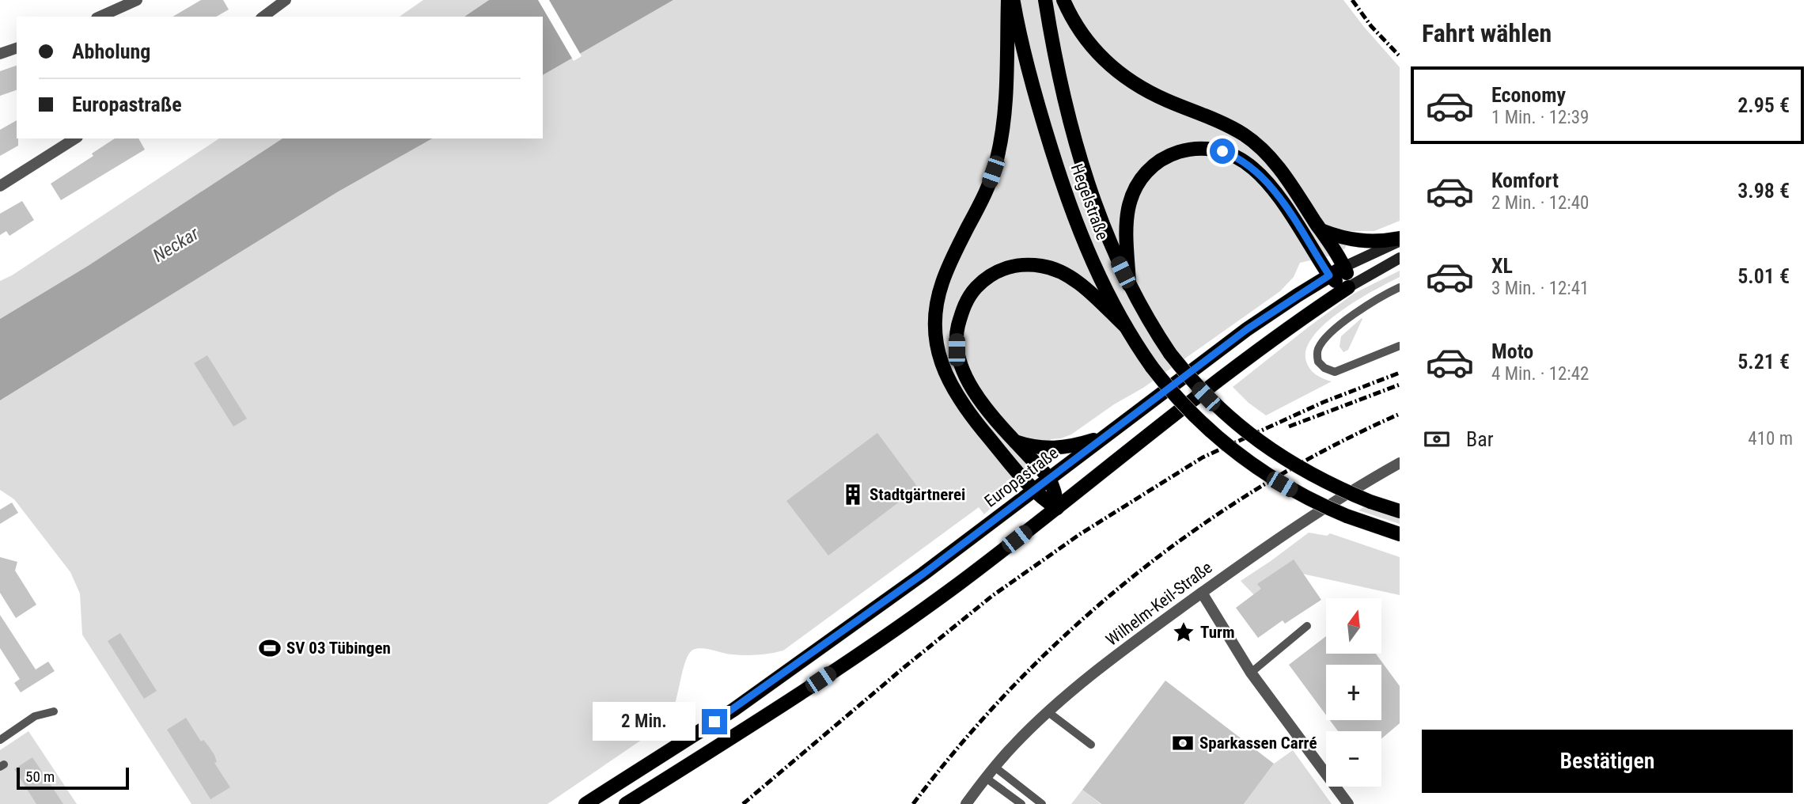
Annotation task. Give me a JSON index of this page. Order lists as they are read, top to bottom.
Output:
{
  "streets": {
    "main road": ["Hegelstraße", "Europastraße"],
    "street": ["Wilhelm-Keil-Straße"]
  },
  "water": ["Neckar"],
  "places": {
    "building": ["Stadtgärtnerei"],
    "place": ["Turm"],
    "sports": ["SV 03 Tübingen"],
    "bank": ["Sparkassen Carré"]
  },
  "scale_bar": "50 m",
  "north": "top",
  "page": {
    "heading": "Fahrt wählen",
    "banner": ["Abholung", "Europastraße"],
    "list": [
      {
        "name": "Economy",
        "note": "1 Min. · 12:39",
        "value": "2.95 €"
      },
      {
        "name": "Komfort",
        "note": "2 Min. · 12:40",
        "value": "3.98 €"
      },
      {
        "name": "XL",
        "note": "3 Min. · 12:41",
        "value": "5.01 €"
      },
      {
        "name": "Moto",
        "note": "4 Min. · 12:42",
        "value": "5.21 €"
      }
    ],
    "pay": ["Bar", "410 m"],
    "map_buttons": ["+", "−"],
    "bubble": "2 Min.",
    "buttons": "Bestätigen",
    "scale": "50 m"
  }
}
